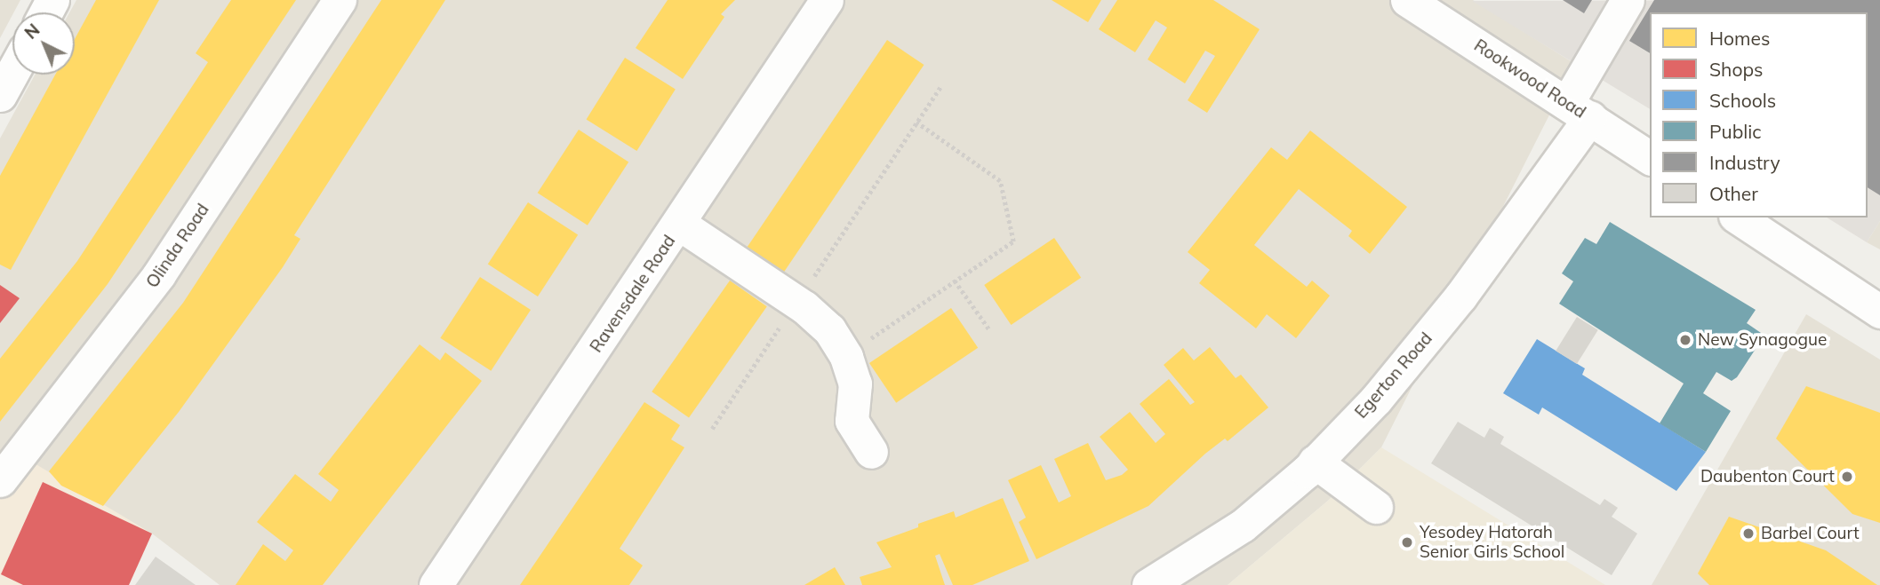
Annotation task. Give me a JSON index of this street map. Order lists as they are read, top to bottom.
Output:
{
  "streets": {
    "street": [
      "Rookwood Road",
      "Olinda Road",
      "Ravensdale Road",
      "Egerton Road"
    ]
  },
  "crossings": [
    ["Rookwood Road", "Egerton Road"]
  ],
  "places": [
    "New Synagogue",
    "Daubenton Court",
    "Barbel Court",
    "Yesodey Hatorah Senior Girls School"
  ],
  "legend": [
    "Homes",
    "Shops",
    "Schools",
    "Public",
    "Industry",
    "Other"
  ],
  "north": "top left"
}
